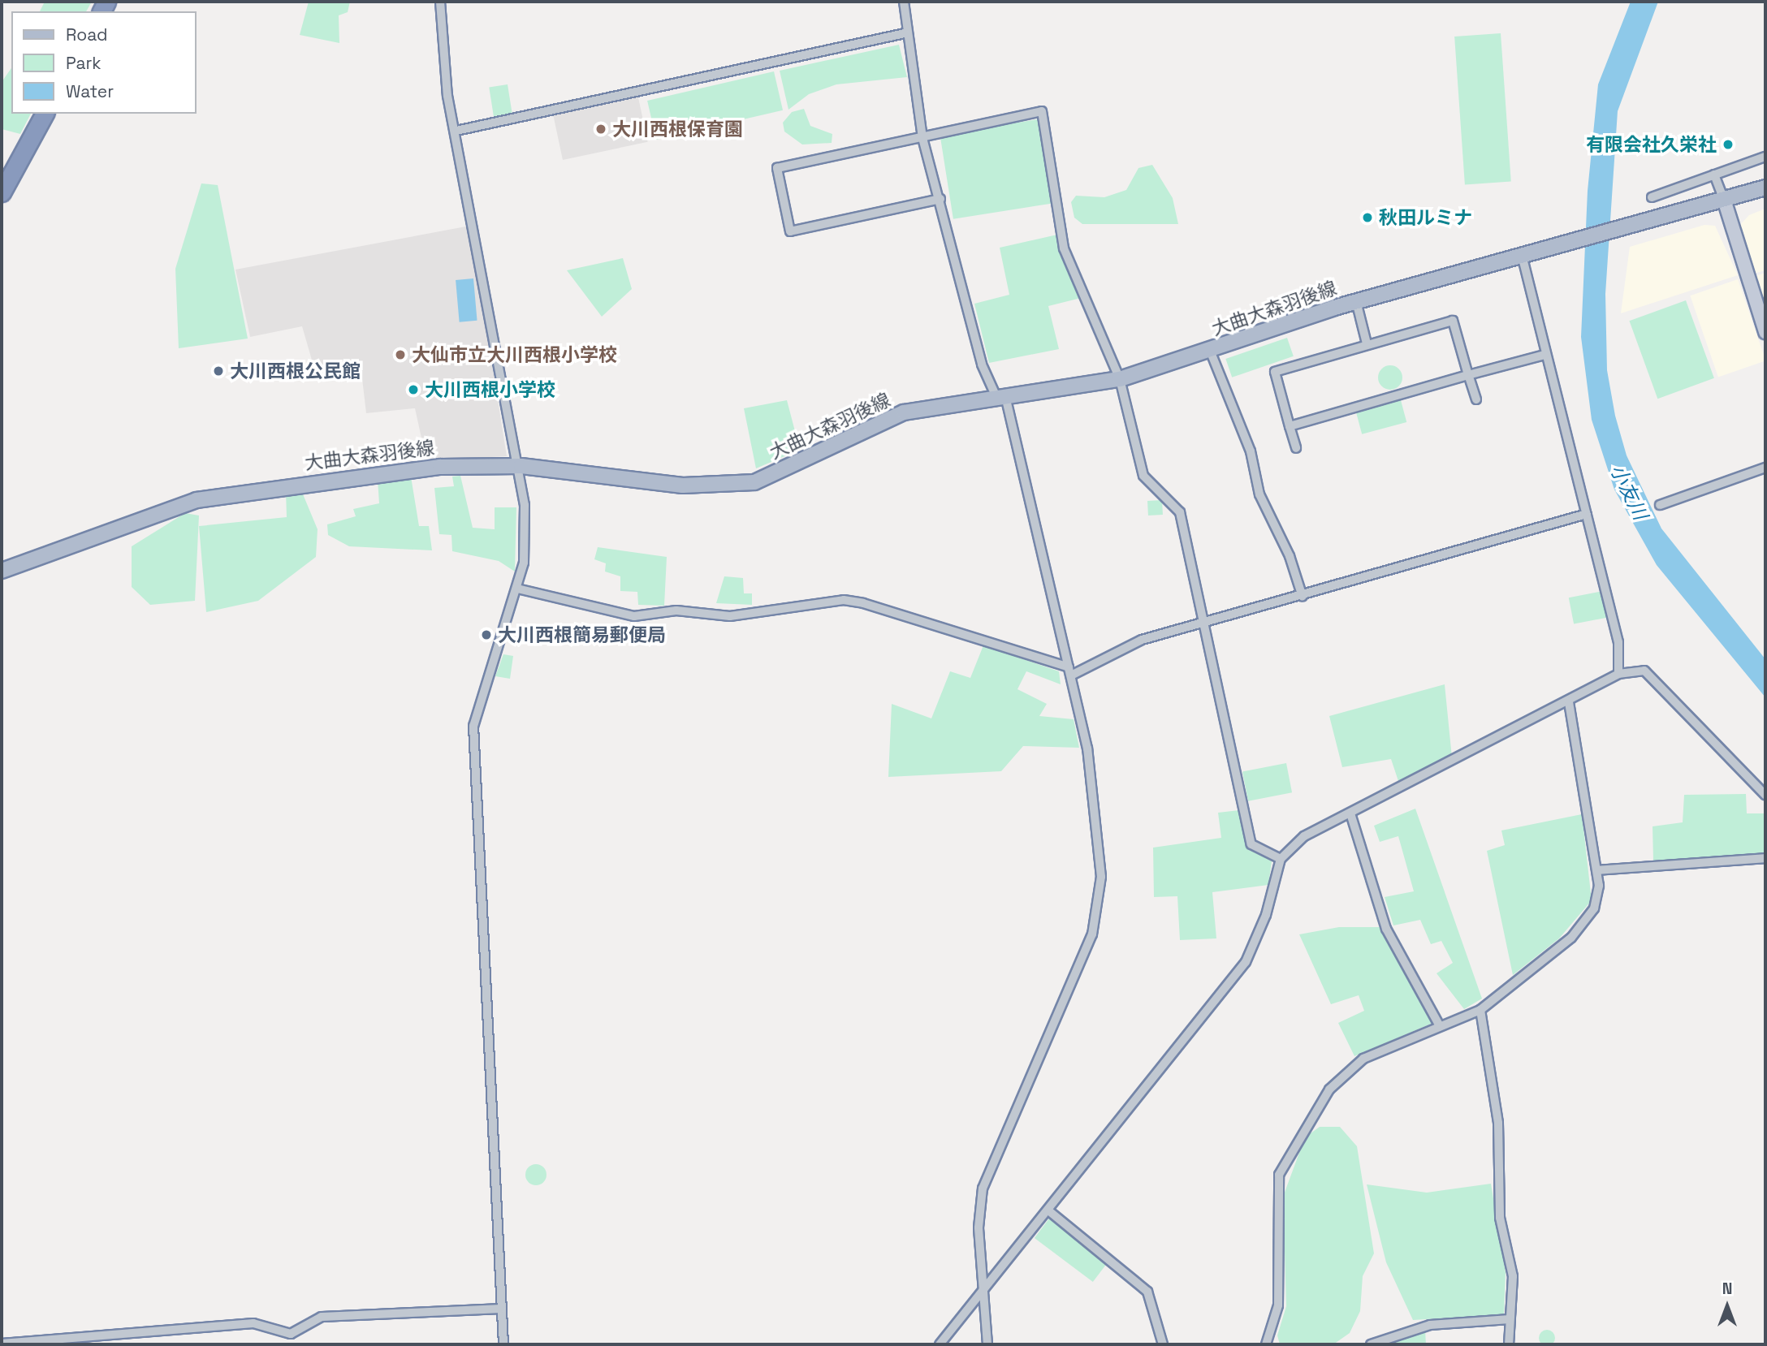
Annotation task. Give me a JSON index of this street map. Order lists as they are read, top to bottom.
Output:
{
  "streets": {
    "main road": ["大曲大森羽後線"]
  },
  "water": ["小友川"],
  "places": [
    "大川西根保育園",
    "有限会社久栄社",
    "秋田ルミナ",
    "大仙市立大川西根小学校",
    "大川西根公民館",
    "大川西根小学校",
    "大川西根簡易郵便局"
  ],
  "legend": ["Road", "Park", "Water"],
  "north": "top"
}
